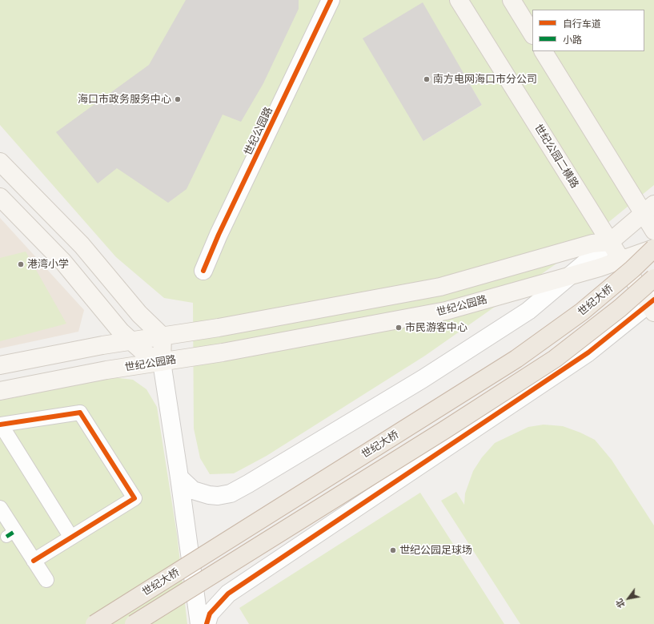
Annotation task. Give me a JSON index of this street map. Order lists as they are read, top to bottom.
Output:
{
  "streets": {
    "highway": ["世纪大桥"],
    "main road": ["世纪公园路", "世纪公园二横路"]
  },
  "crossings": [
    ["世纪公园路", "世纪公园二横路"],
    ["世纪公园路", "世纪大桥"]
  ],
  "places": [
    "南方电网海口市分公司",
    "海口市政务服务中心",
    "港湾小学",
    "市民游客中心",
    "世纪公园足球场"
  ],
  "legend": ["自行车道", "小路"],
  "north": "bottom left"
}
